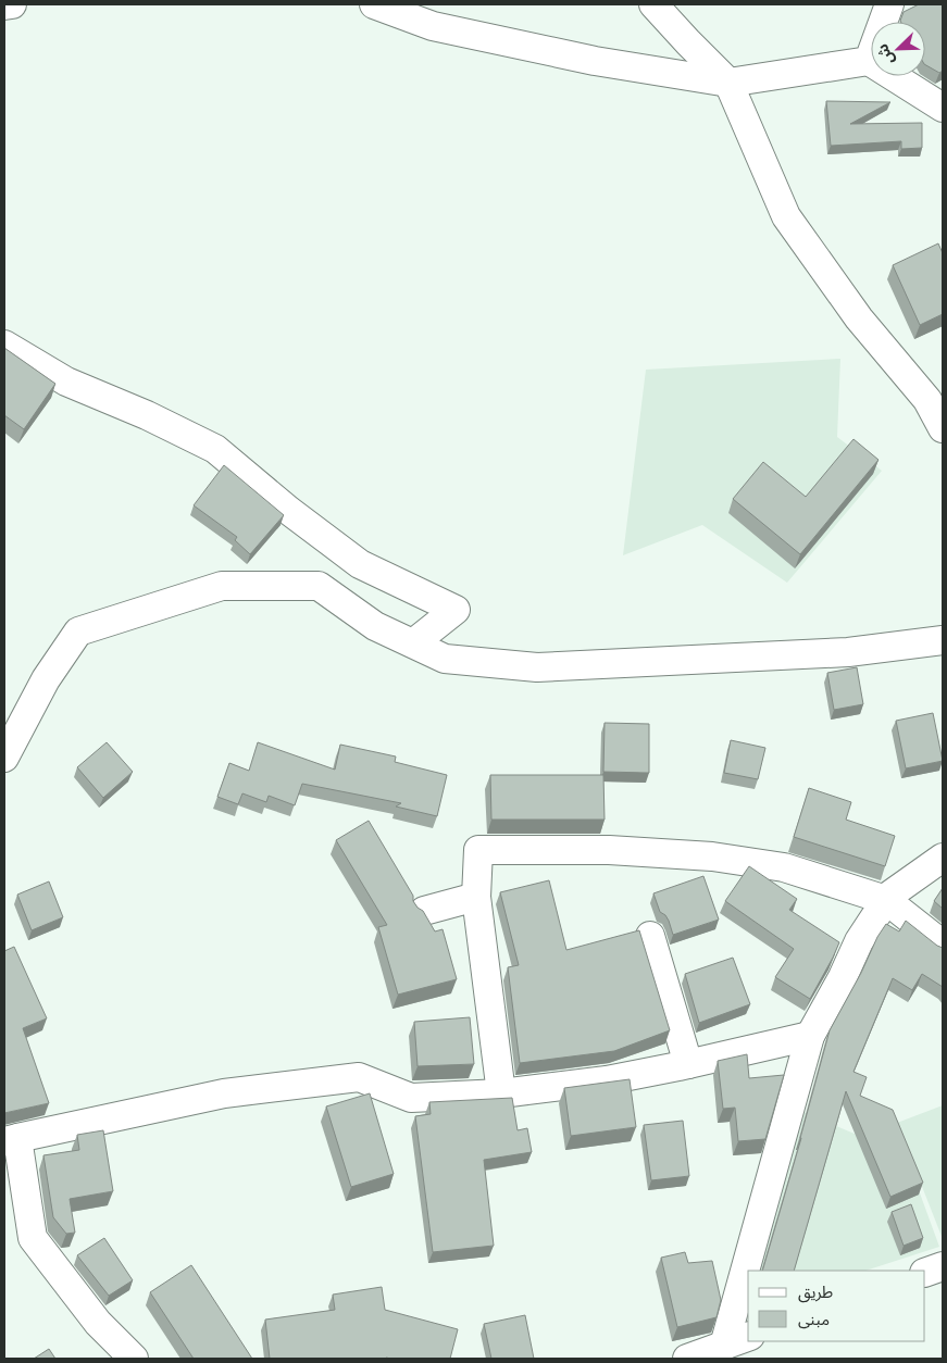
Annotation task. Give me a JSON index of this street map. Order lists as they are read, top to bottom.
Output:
{
  "legend": ["طريق", "مبنى"],
  "north": "bottom left"
}
